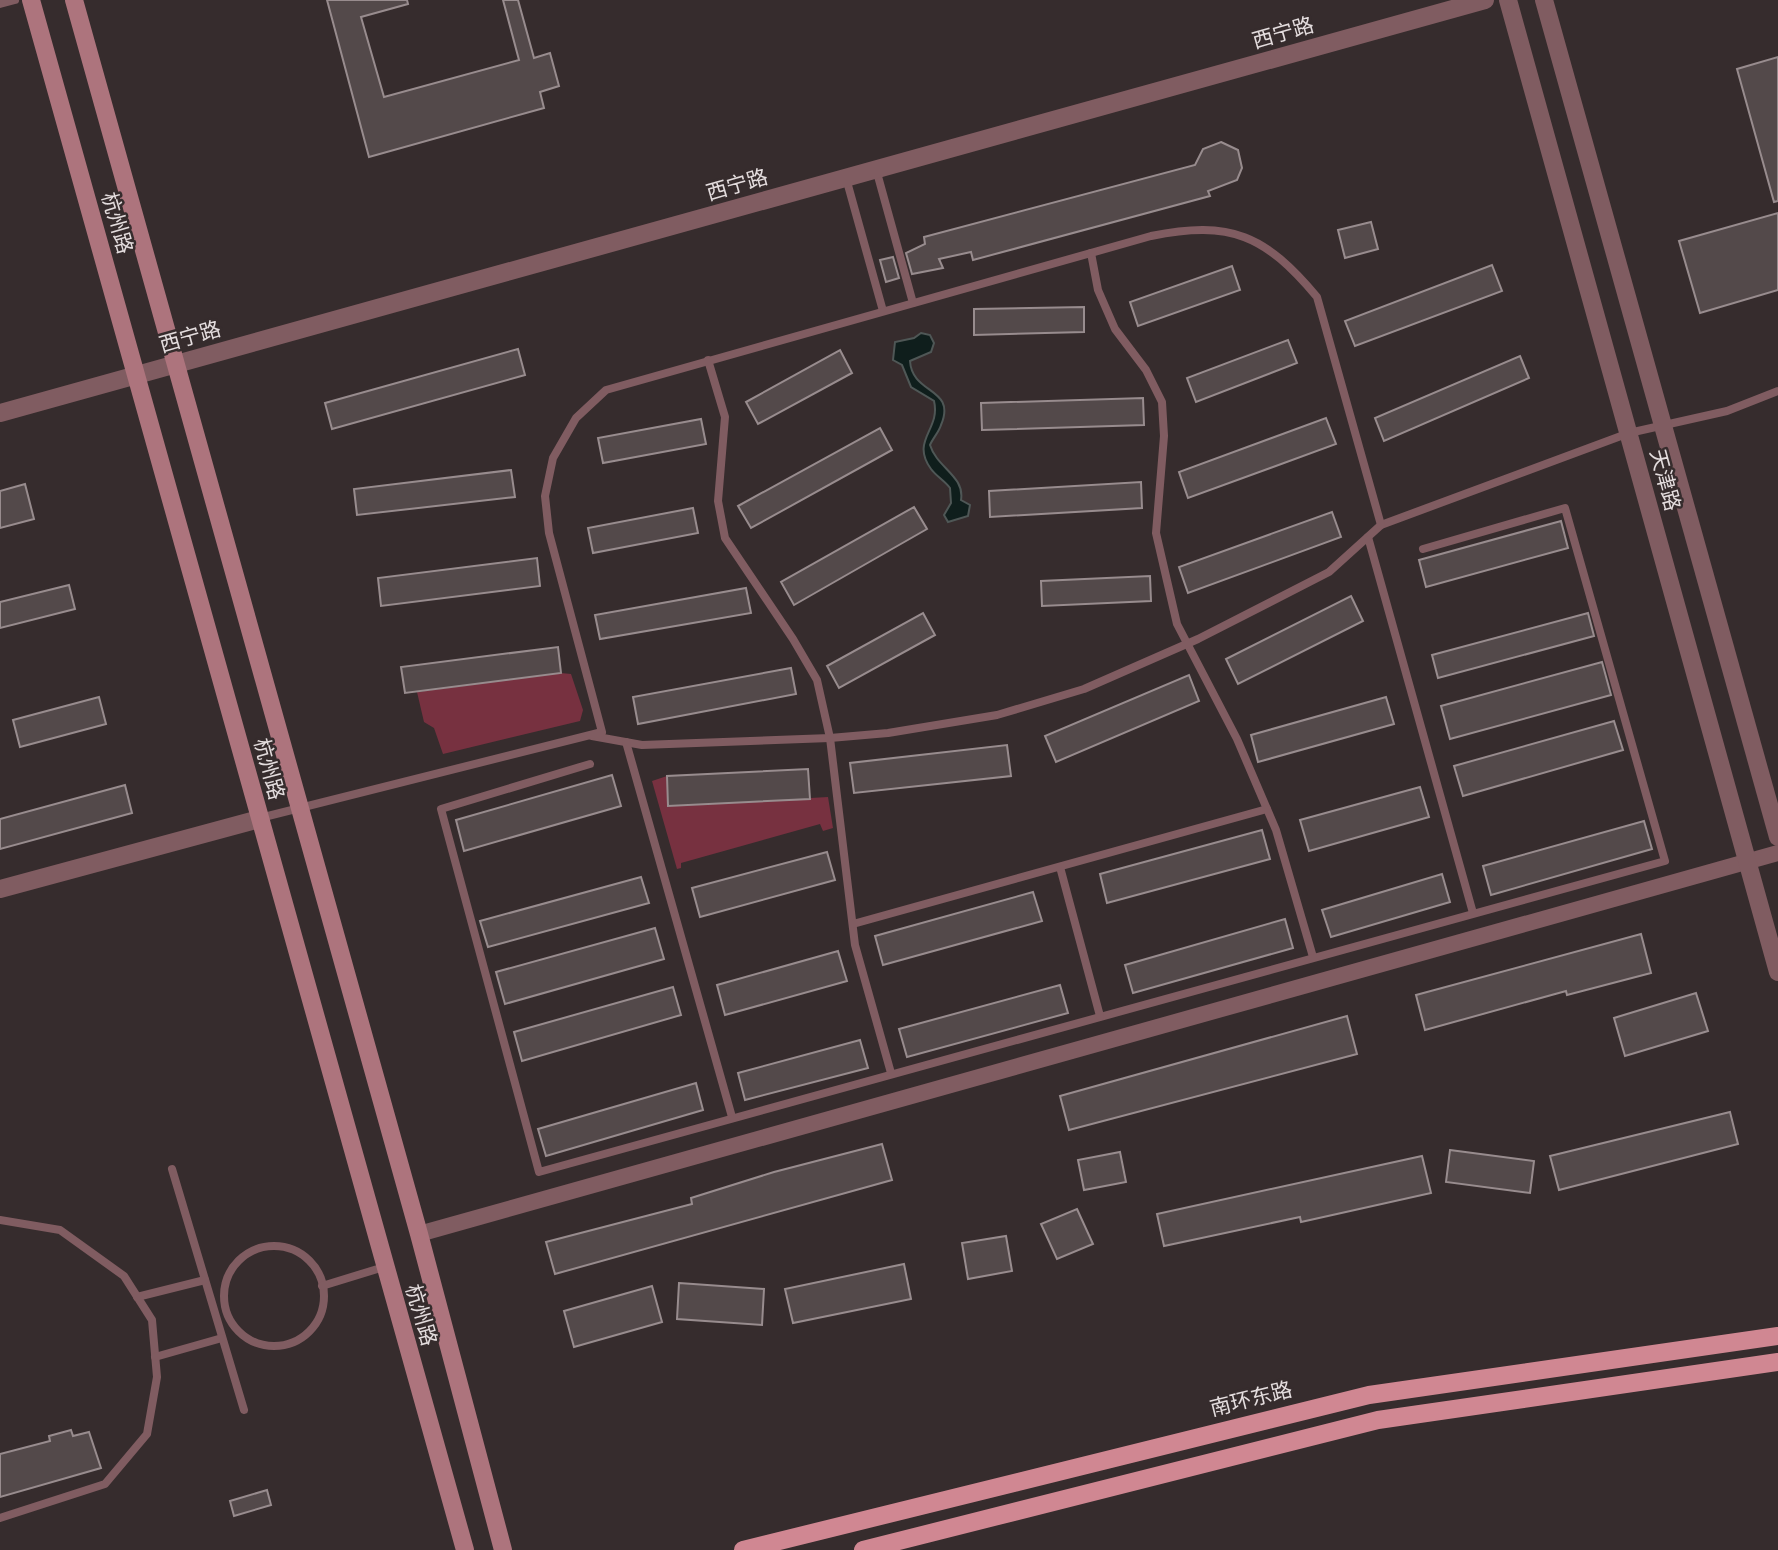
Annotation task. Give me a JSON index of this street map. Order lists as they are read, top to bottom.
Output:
{
  "streets": {
    "main road": ["杭州路", "南环东路"],
    "street": ["西宁路", "天津路"]
  },
  "crossings": [
    ["西宁路", "杭州路"]
  ]
}
